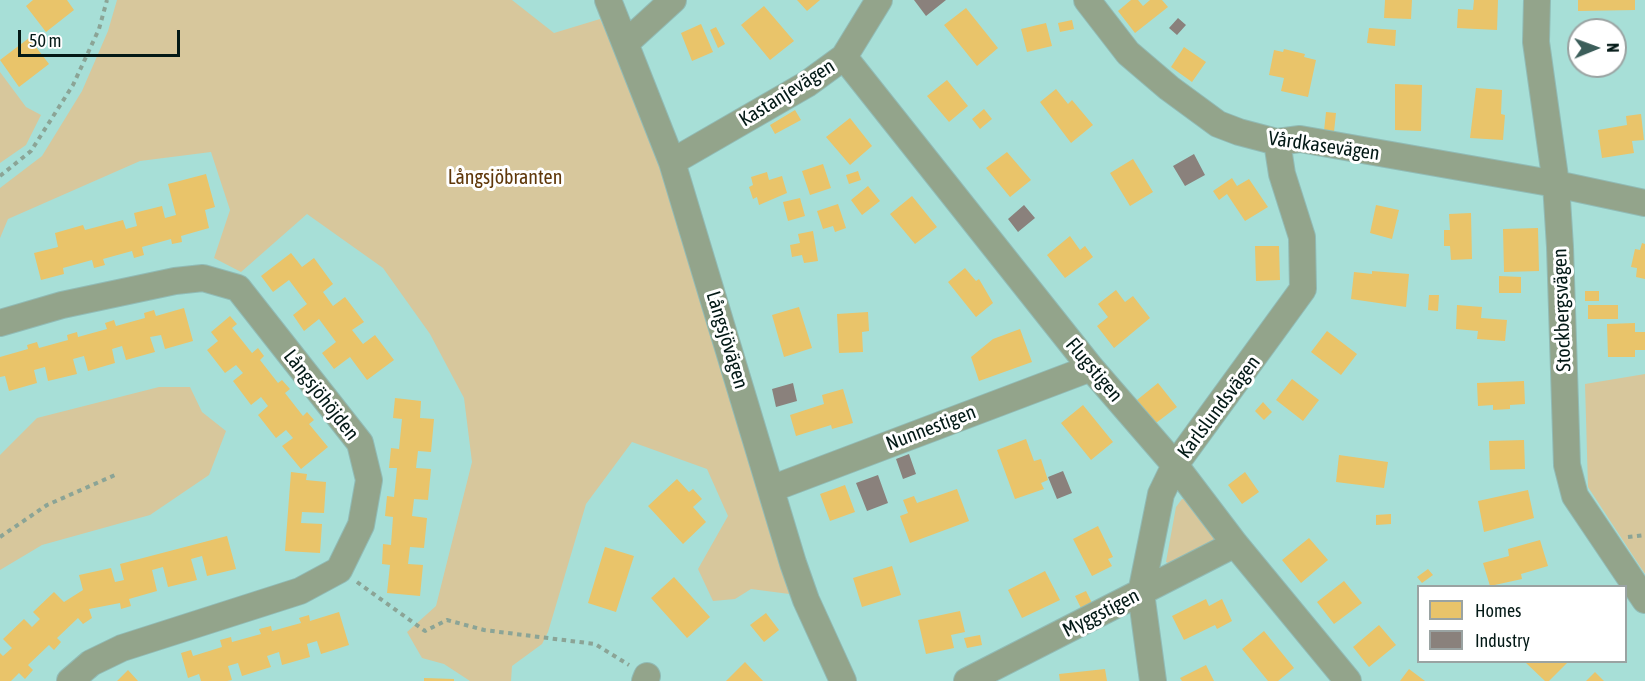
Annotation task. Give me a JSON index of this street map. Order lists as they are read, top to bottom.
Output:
{
  "streets": {
    "street": [
      "Kastanjevägen",
      "Vårdkasevägen",
      "Stockbergsvägen",
      "Långsjövägen",
      "Flugstigen",
      "Långsjöhöjden",
      "Karlslundsvägen",
      "Nunnestigen",
      "Myggstigen"
    ]
  },
  "crossings": [
    ["Kastanjevägen", "Långsjövägen"],
    ["Kastanjevägen", "Flugstigen"],
    ["Vårdkasevägen", "Stockbergsvägen"],
    ["Vårdkasevägen", "Karlslundsvägen"],
    ["Långsjövägen", "Nunnestigen"],
    ["Flugstigen", "Karlslundsvägen"],
    ["Flugstigen", "Nunnestigen"],
    ["Flugstigen", "Myggstigen"],
    ["Karlslundsvägen", "Myggstigen"]
  ],
  "parks": ["Långsjöbranten"],
  "legend": ["Homes", "Industry"],
  "scale_bar": "50 m",
  "north": "right"
}
